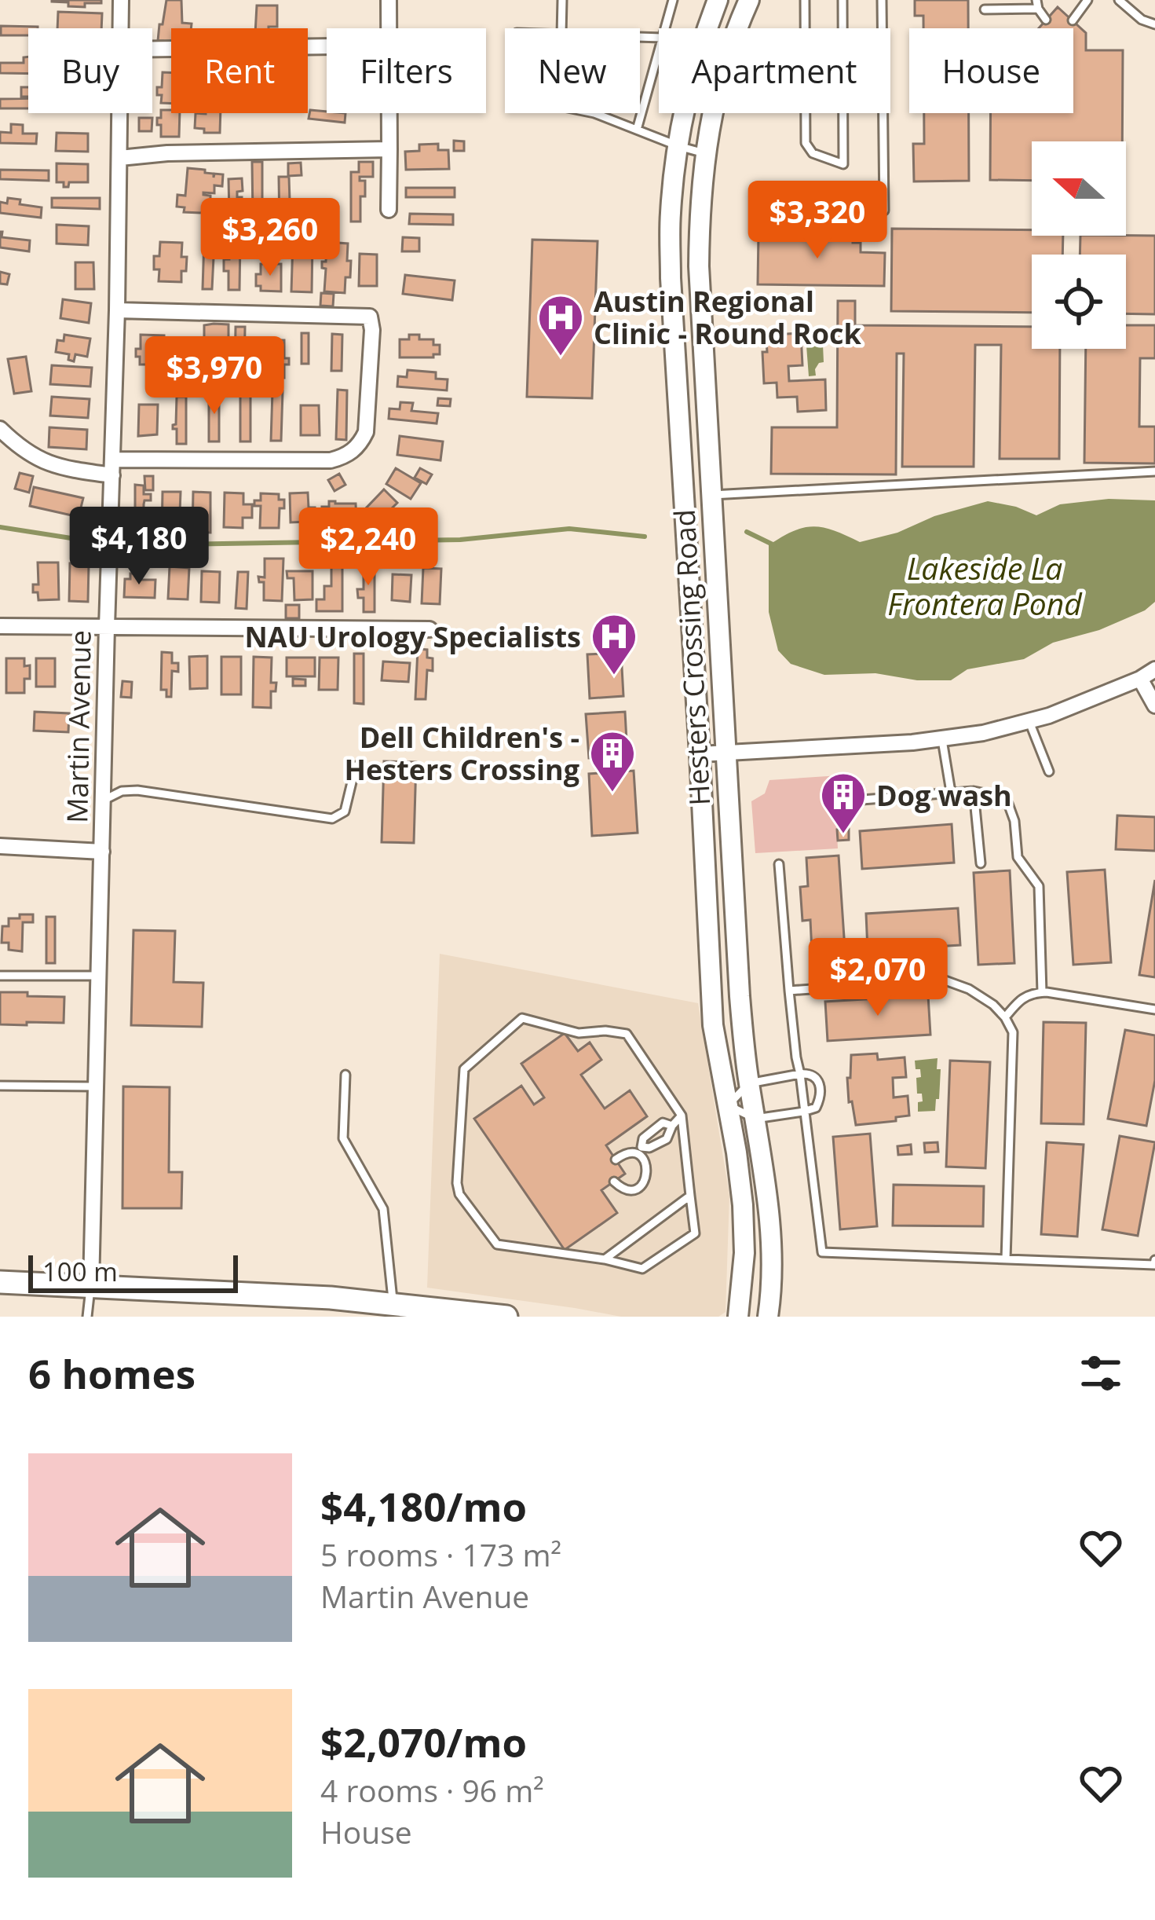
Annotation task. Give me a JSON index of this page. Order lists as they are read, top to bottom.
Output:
{
  "streets": {
    "street": ["Hesters Crossing Road", "Martin Avenue"]
  },
  "water": ["Lakeside La Frontera Pond"],
  "places": {
    "hospital": ["Austin Regional Clinic - Round Rock", "NAU Urology Specialists"],
    "building": ["Dell Children's - Hesters Crossing", "Dog wash"]
  },
  "scale_bar": "100 m",
  "north": "left",
  "page": {
    "chip": [
      "Buy",
      "Rent",
      "Filters",
      "New",
      "Apartment",
      "House"
    ],
    "price": [
      "$3,320",
      "$3,260",
      "$3,970",
      "$4,180",
      "$2,240",
      "$2,070"
    ],
    "scale": "100 m",
    "heading": "6 homes",
    "list": [
      {
        "name": "$4,180/mo",
        "note": "5 rooms · 173 m² · Martin Avenue"
      },
      {
        "name": "$2,070/mo",
        "note": "4 rooms · 96 m² · House"
      }
    ]
  }
}
